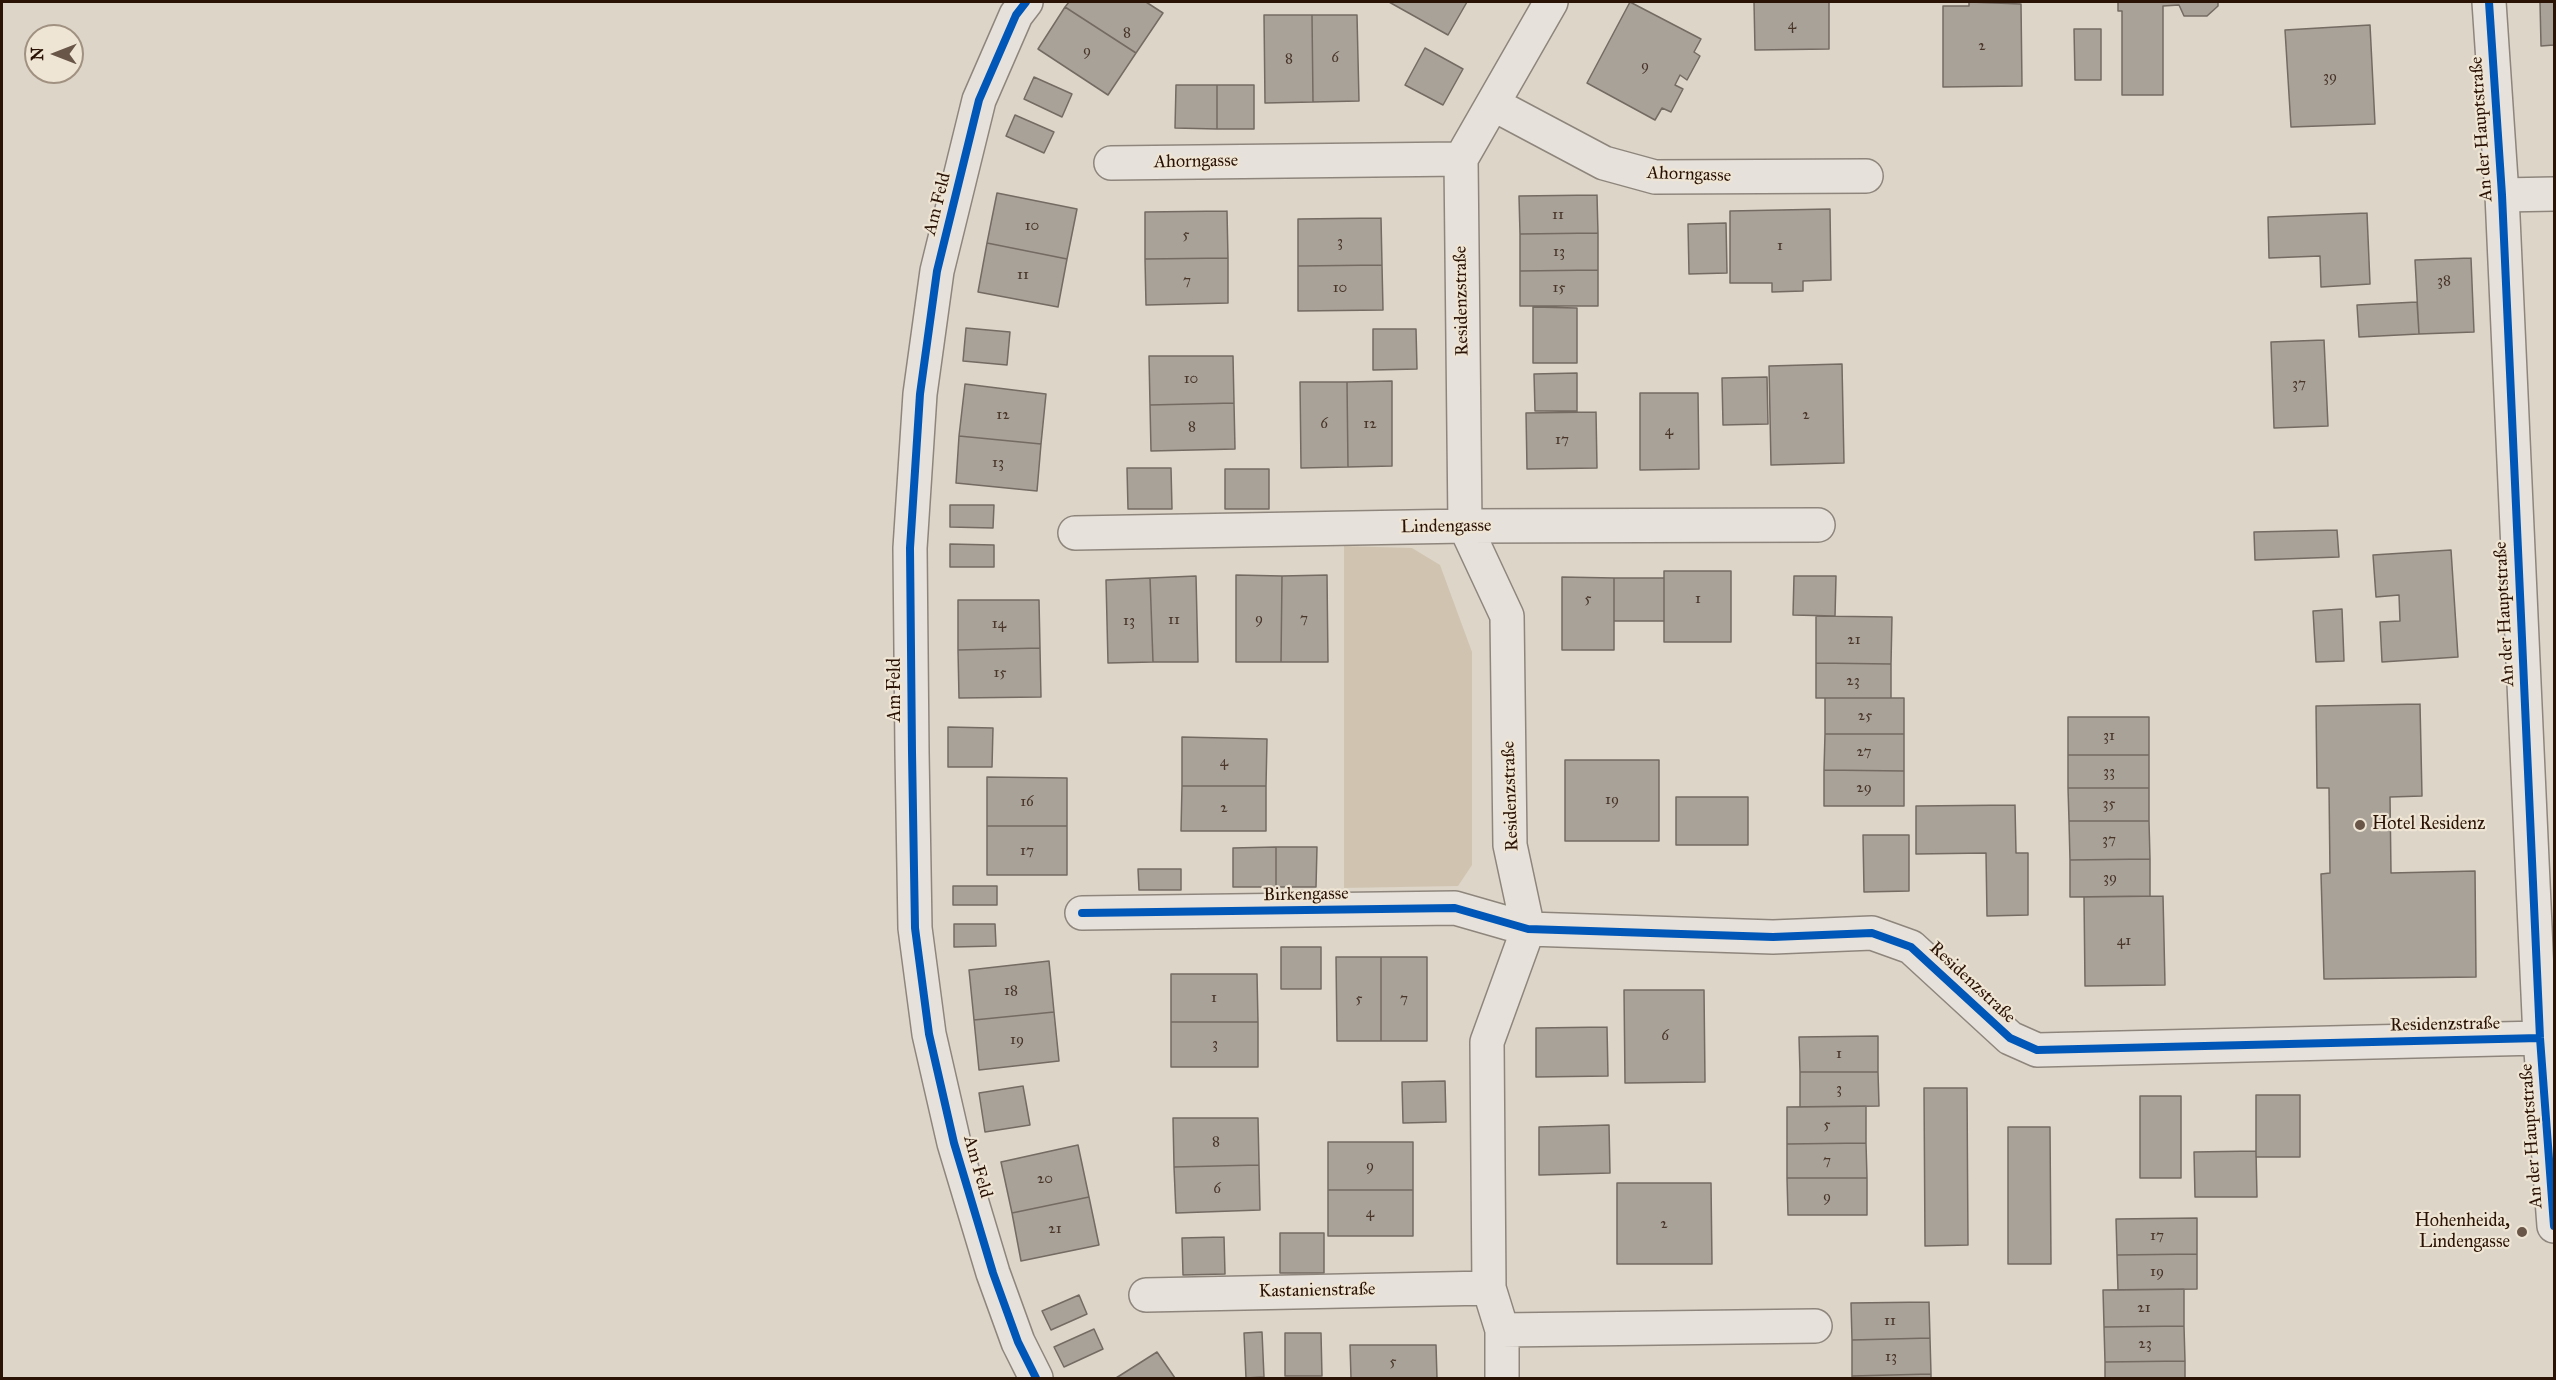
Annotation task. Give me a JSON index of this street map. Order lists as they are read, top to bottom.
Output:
{
  "streets": {
    "street": [
      "An der Hauptstraße",
      "Ahorngasse",
      "Am Feld",
      "Residenzstraße",
      "Lindengasse",
      "Birkengasse",
      "Kastanienstraße"
    ]
  },
  "crossings": [
    ["An der Hauptstraße", "Residenzstraße"],
    ["Ahorngasse", "Residenzstraße"],
    ["Residenzstraße", "Lindengasse"],
    ["Residenzstraße", "Birkengasse"]
  ],
  "places": ["Hotel Residenz", "Hohenheida, Lindengasse"],
  "house_numbers": [
    "4",
    "8",
    "2",
    "9",
    "6",
    "8",
    "9",
    "39",
    "11",
    "10",
    "5",
    "3",
    "1",
    "13",
    "11",
    "7",
    "38",
    "10",
    "15",
    "10",
    "37",
    "12",
    "2",
    "6",
    "12",
    "8",
    "4",
    "17",
    "13",
    "5",
    "1",
    "9",
    "7",
    "11",
    "13",
    "14",
    "21",
    "15",
    "23",
    "25",
    "31",
    "27",
    "4",
    "33",
    "29",
    "19",
    "16",
    "35",
    "2",
    "37",
    "17",
    "39",
    "41",
    "18",
    "1",
    "5",
    "7",
    "6",
    "19",
    "3",
    "1",
    "3",
    "5",
    "8",
    "7",
    "9",
    "20",
    "6",
    "9",
    "4",
    "2",
    "21",
    "17",
    "19",
    "21",
    "11",
    "23",
    "13",
    "5"
  ],
  "north": "left"
}
